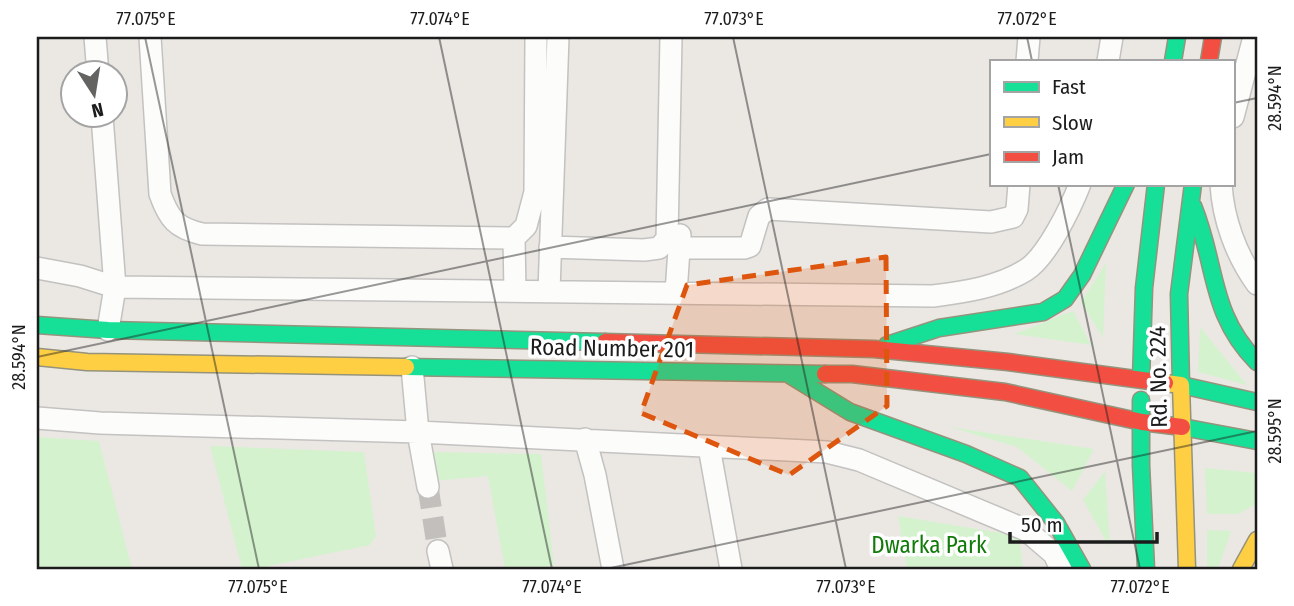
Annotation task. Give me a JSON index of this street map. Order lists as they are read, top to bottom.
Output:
{
  "streets": {
    "main road": ["Road Number 201", "Rd. No. 224"]
  },
  "crossings": [
    ["Road Number 201", "Rd. No. 224"]
  ],
  "parks": ["Dwarka Park"],
  "legend": ["Fast", "Slow", "Jam"],
  "scale_bar": "50 m",
  "north": "bottom",
  "coordinates": [
    "77.075°E",
    "77.074°E",
    "77.073°E",
    "77.072°E",
    "28.594°N",
    "28.595°N"
  ]
}
